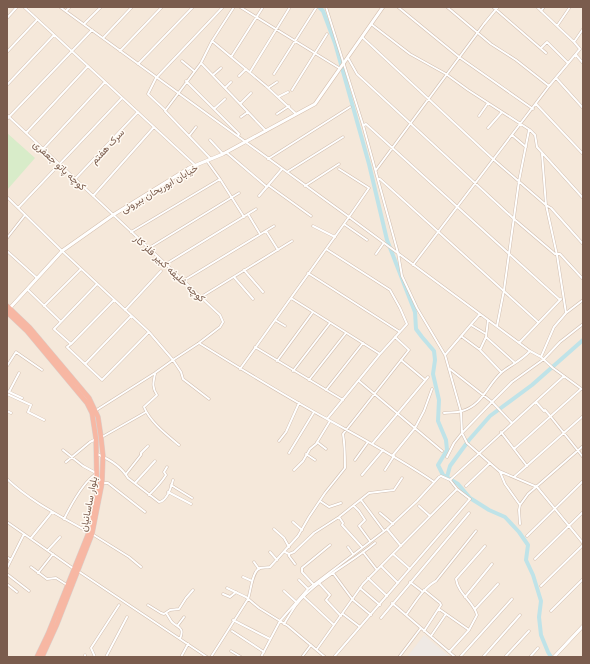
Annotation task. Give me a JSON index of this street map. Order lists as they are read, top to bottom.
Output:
{
  "streets": {
    "highway": ["بلوار ساسانیان"],
    "street": [
      "سرک هفتم",
      "کوچه پاتو جعفری",
      "خیابان ابوریحان بیرونی",
      "کوچه خلیفه کبیر فلز کار"
    ]
  },
  "crossings": [
    ["سرک هفتم", "کوچه پاتو جعفری"],
    ["کوچه پاتو جعفری", "خیابان ابوریحان بیرونی"],
    ["کوچه پاتو جعفری", "کوچه خلیفه کبیر فلز کار"],
    ["خیابان ابوریحان بیرونی", "کوچه خلیفه کبیر فلز کار"],
    ["خیابان ابوریحان بیرونی", "بلوار ساسانیان"]
  ]
}
